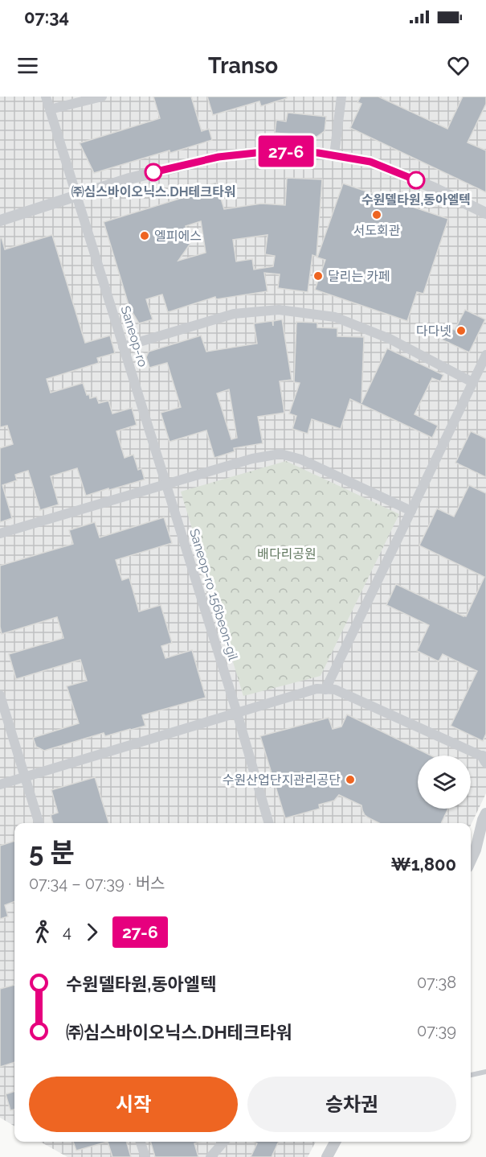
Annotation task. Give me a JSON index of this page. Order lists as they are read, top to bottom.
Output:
{
  "streets": {
    "street": ["Saneop-ro", "Saneop-ro 156beon-gil"]
  },
  "crossings": [
    ["Saneop-ro", "Saneop-ro 156beon-gil"]
  ],
  "parks": ["배다리공원"],
  "places": [
    "㈜심스바이오닉스.DH테크타워",
    "수원델타원,동아엘텍",
    "서도회관",
    "엘피에스",
    "달리는 카페",
    "다다넷",
    "수원산업단지관리공단"
  ],
  "lines": ["bus line 27-6"],
  "page": {
    "status": "07:34",
    "header": "Transo",
    "on_map": "27-6",
    "heading": ["5 분", "07:34 – 07:39 · 버스", "₩1,800"],
    "legs": ["4", "27-6"],
    "list": [
      {
        "name": "수원델타원,동아엘텍",
        "value": "07:38"
      },
      {
        "name": "㈜심스바이오닉스.DH테크타워",
        "value": "07:39"
      }
    ],
    "buttons": ["시작", "승차권"]
  }
}
